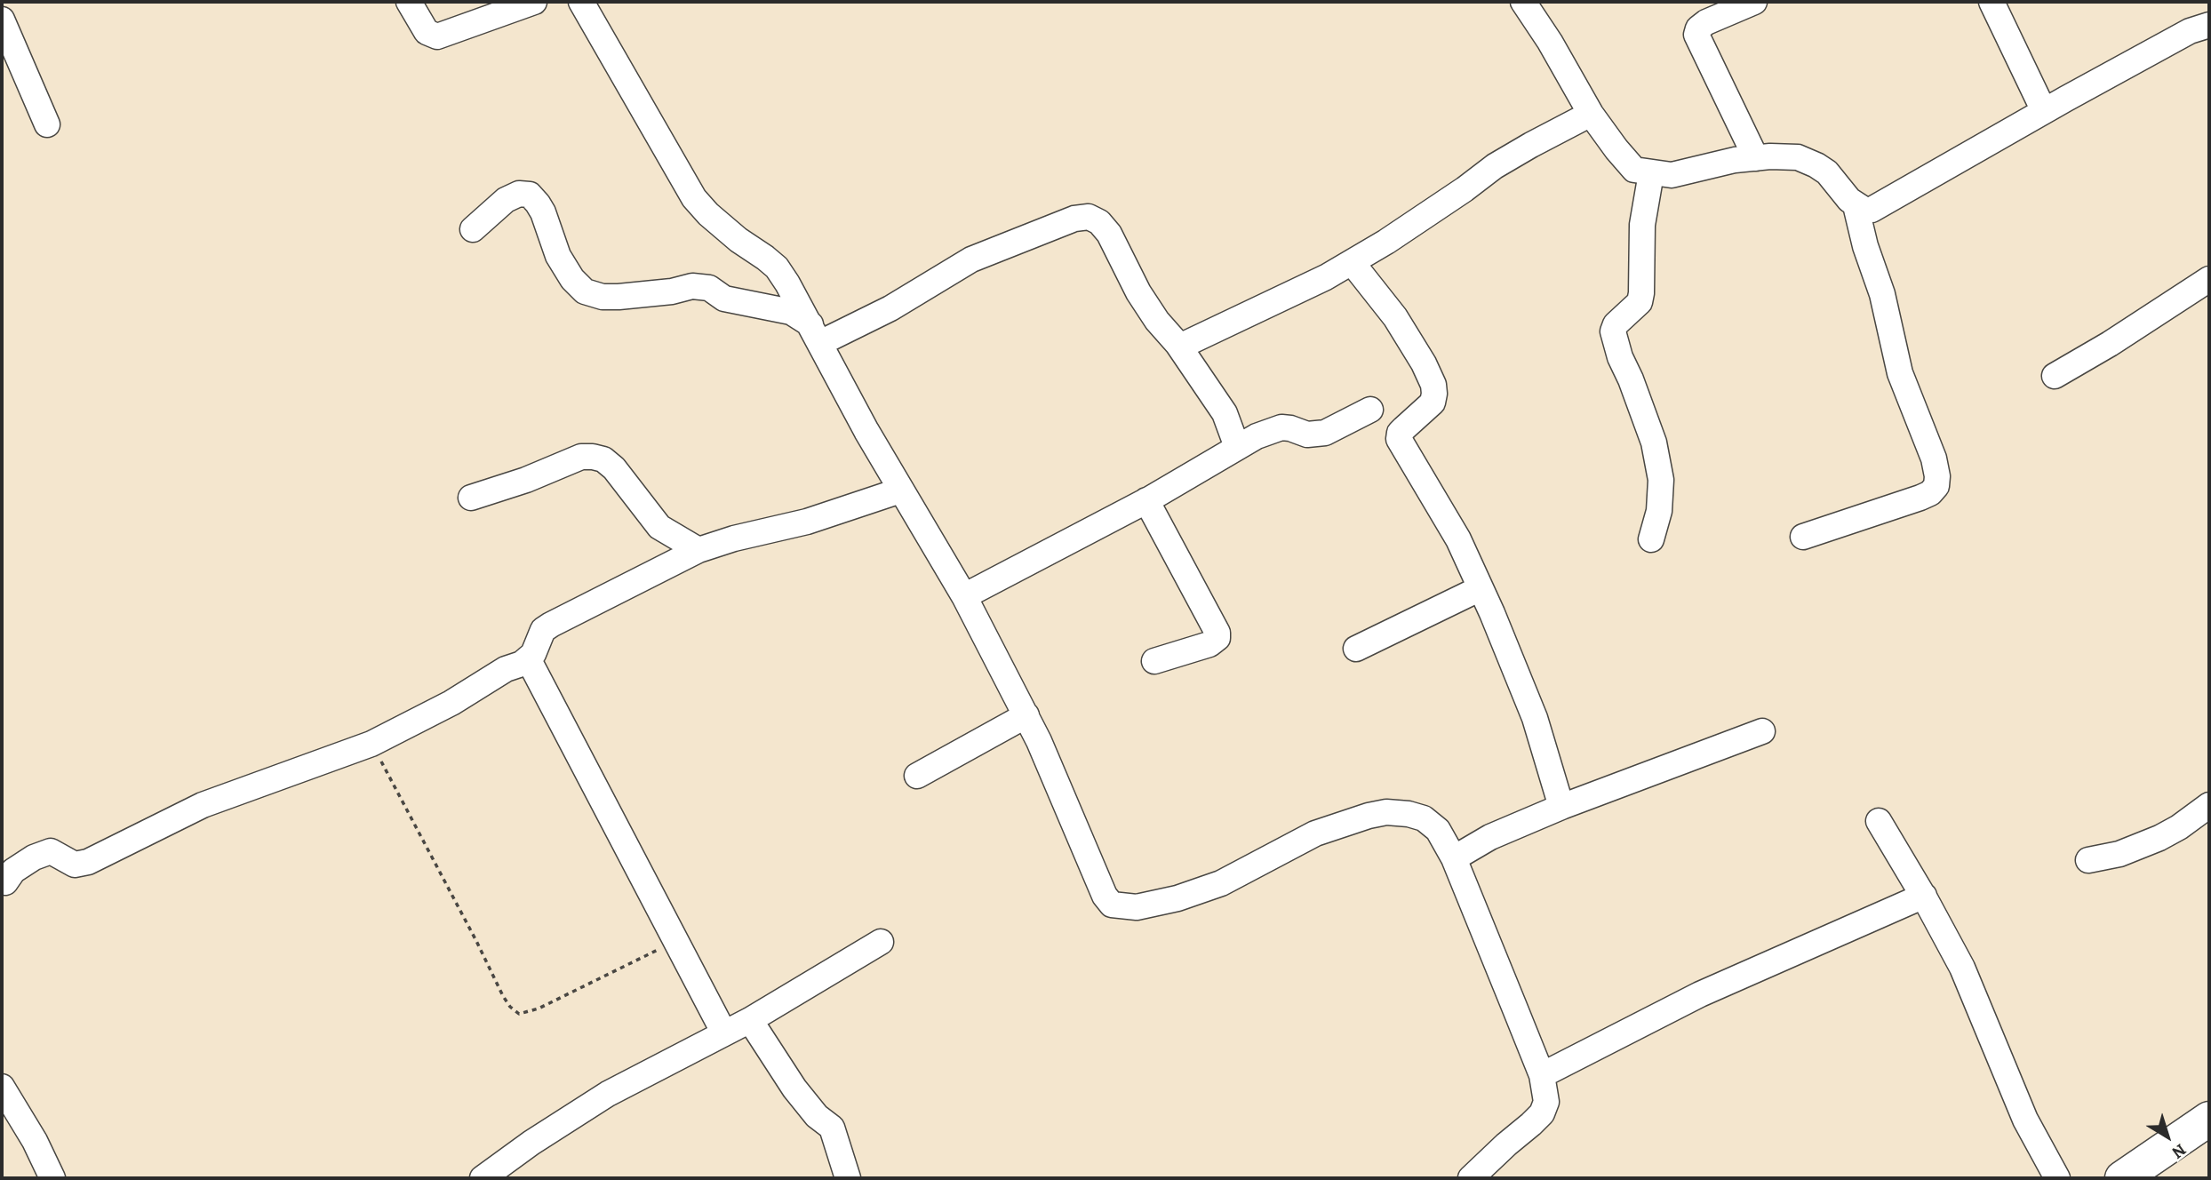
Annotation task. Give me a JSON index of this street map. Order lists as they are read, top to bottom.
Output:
{
  "north": "bottom right"
}
